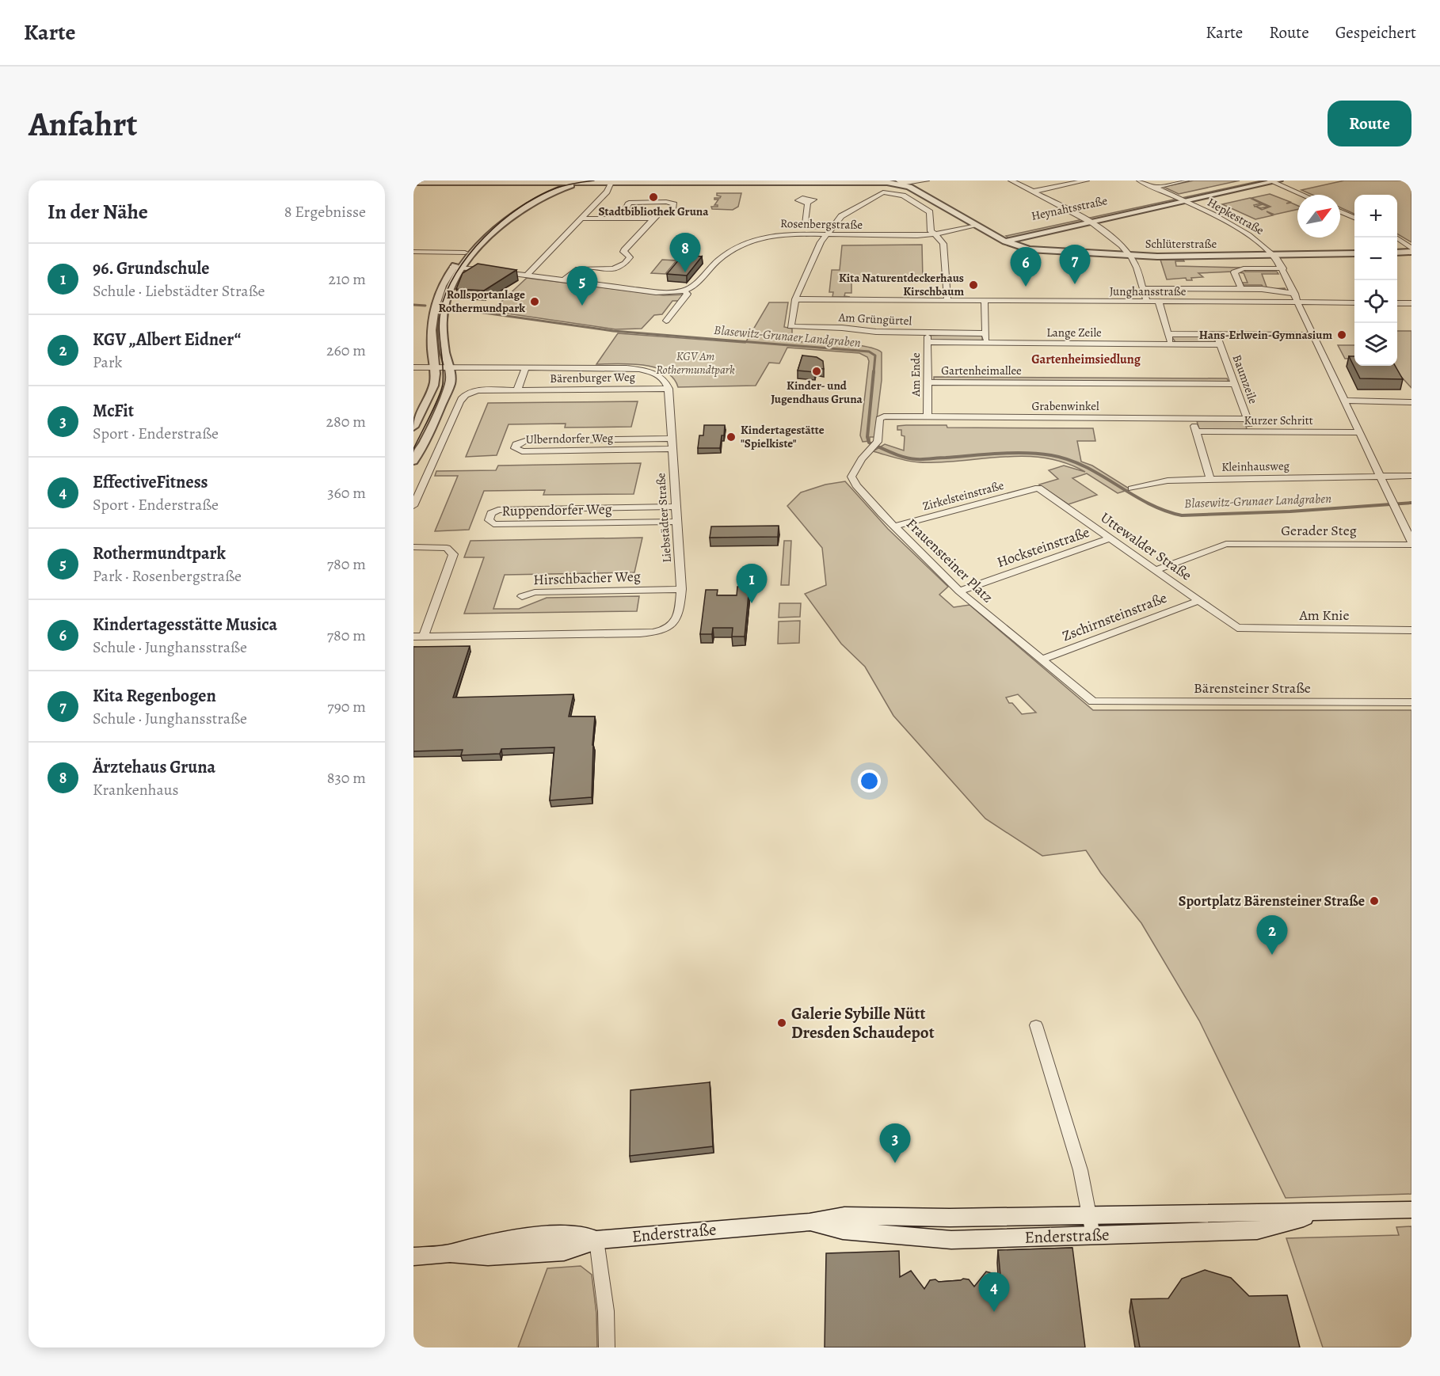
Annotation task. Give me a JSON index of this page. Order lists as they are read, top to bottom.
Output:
{
  "streets": {
    "main road": ["Enderstraße"],
    "street": [
      "Heynahtsstraße",
      "Hepkestraße",
      "Rosenbergstraße",
      "Schlüterstraße",
      "Junghansstraße",
      "Am Grüngürtel",
      "Lange Zeile",
      "Gartenheimallee",
      "Am Ende",
      "Bärenburger Weg",
      "Baumzeile",
      "Grabenwinkel",
      "Kurzer Schritt",
      "Ulberndorfer Weg",
      "Kleinhausweg",
      "Zirkelsteinstraße",
      "Ruppendorfer Weg",
      "Liebstädter Straße",
      "Gerader Steg",
      "Uttewalder Straße",
      "Hocksteinstraße",
      "Frauensteiner Platz",
      "Hirschbacher Weg",
      "Am Knie",
      "Zschirnsteinstraße",
      "Bärensteiner Straße"
    ]
  },
  "crossings": [
    ["Heynahtsstraße", "Hepkestraße"],
    ["Heynahtsstraße", "Schlüterstraße"],
    ["Hepkestraße", "Schlüterstraße"],
    ["Hepkestraße", "Junghansstraße"],
    ["Hepkestraße", "Kurzer Schritt"],
    ["Hepkestraße", "Kleinhausweg"],
    ["Hepkestraße", "Gerader Steg"],
    ["Rosenbergstraße", "Schlüterstraße"],
    ["Junghansstraße", "Am Grüngürtel"],
    ["Am Grüngürtel", "Am Ende"],
    ["Lange Zeile", "Am Ende"],
    ["Lange Zeile", "Baumzeile"],
    ["Gartenheimallee", "Am Ende"],
    ["Gartenheimallee", "Baumzeile"],
    ["Am Ende", "Grabenwinkel"],
    ["Bärenburger Weg", "Liebstädter Straße"],
    ["Baumzeile", "Grabenwinkel"],
    ["Baumzeile", "Kurzer Schritt"],
    ["Grabenwinkel", "Frauensteiner Platz"],
    ["Ulberndorfer Weg", "Liebstädter Straße"],
    ["Zirkelsteinstraße", "Uttewalder Straße"],
    ["Zirkelsteinstraße", "Frauensteiner Platz"],
    ["Ruppendorfer Weg", "Liebstädter Straße"],
    ["Liebstädter Straße", "Hirschbacher Weg"],
    ["Gerader Steg", "Uttewalder Straße"],
    ["Uttewalder Straße", "Hocksteinstraße"],
    ["Uttewalder Straße", "Am Knie"],
    ["Uttewalder Straße", "Zschirnsteinstraße"],
    ["Hocksteinstraße", "Frauensteiner Platz"],
    ["Frauensteiner Platz", "Zschirnsteinstraße"],
    ["Frauensteiner Platz", "Bärensteiner Straße"]
  ],
  "districts": ["Gartenheimsiedlung"],
  "water": ["Blasewitz‐Grunaer Landgraben"],
  "parks": ["KGV Am Rothermundtpark"],
  "places": [
    "Stadtbibliothek Gruna",
    "Kita Naturentdeckerhaus Kirschbaum",
    "Rollsportanlage Rothermundpark",
    "Hans-Erlwein-Gymnasium",
    "Kinder- und Jugendhaus Gruna",
    "Kindertagestätte \"Spielkiste\"",
    "Sportplatz Bärensteiner Straße",
    "Galerie Sybille Nütt Dresden Schaudepot"
  ],
  "north": "top right",
  "page": {
    "header": "Karte",
    "nav": ["Karte", "Route", "Gespeichert"],
    "buttons": "Route",
    "title": "Anfahrt",
    "heading": ["In der Nähe", "8 Ergebnisse"],
    "map_buttons": ["+", "−"],
    "pins": [
      "8",
      "7",
      "6",
      "5",
      "1",
      "2",
      "3",
      "4"
    ],
    "list": [
      {
        "mark": "1",
        "name": "96. Grundschule",
        "note": "Schule · Liebstädter Straße",
        "value": "210 m"
      },
      {
        "mark": "2",
        "name": "KGV „Albert Eidner“",
        "note": "Park",
        "value": "260 m"
      },
      {
        "mark": "3",
        "name": "McFit",
        "note": "Sport · Enderstraße",
        "value": "280 m"
      },
      {
        "mark": "4",
        "name": "EffectiveFitness",
        "note": "Sport · Enderstraße",
        "value": "360 m"
      },
      {
        "mark": "5",
        "name": "Rothermundtpark",
        "note": "Park · Rosenbergstraße",
        "value": "780 m"
      },
      {
        "mark": "6",
        "name": "Kindertagesstätte Musica",
        "note": "Schule · Junghansstraße",
        "value": "780 m"
      },
      {
        "mark": "7",
        "name": "Kita Regenbogen",
        "note": "Schule · Junghansstraße",
        "value": "790 m"
      },
      {
        "mark": "8",
        "name": "Ärztehaus Gruna",
        "note": "Krankenhaus",
        "value": "830 m"
      }
    ]
  }
}
